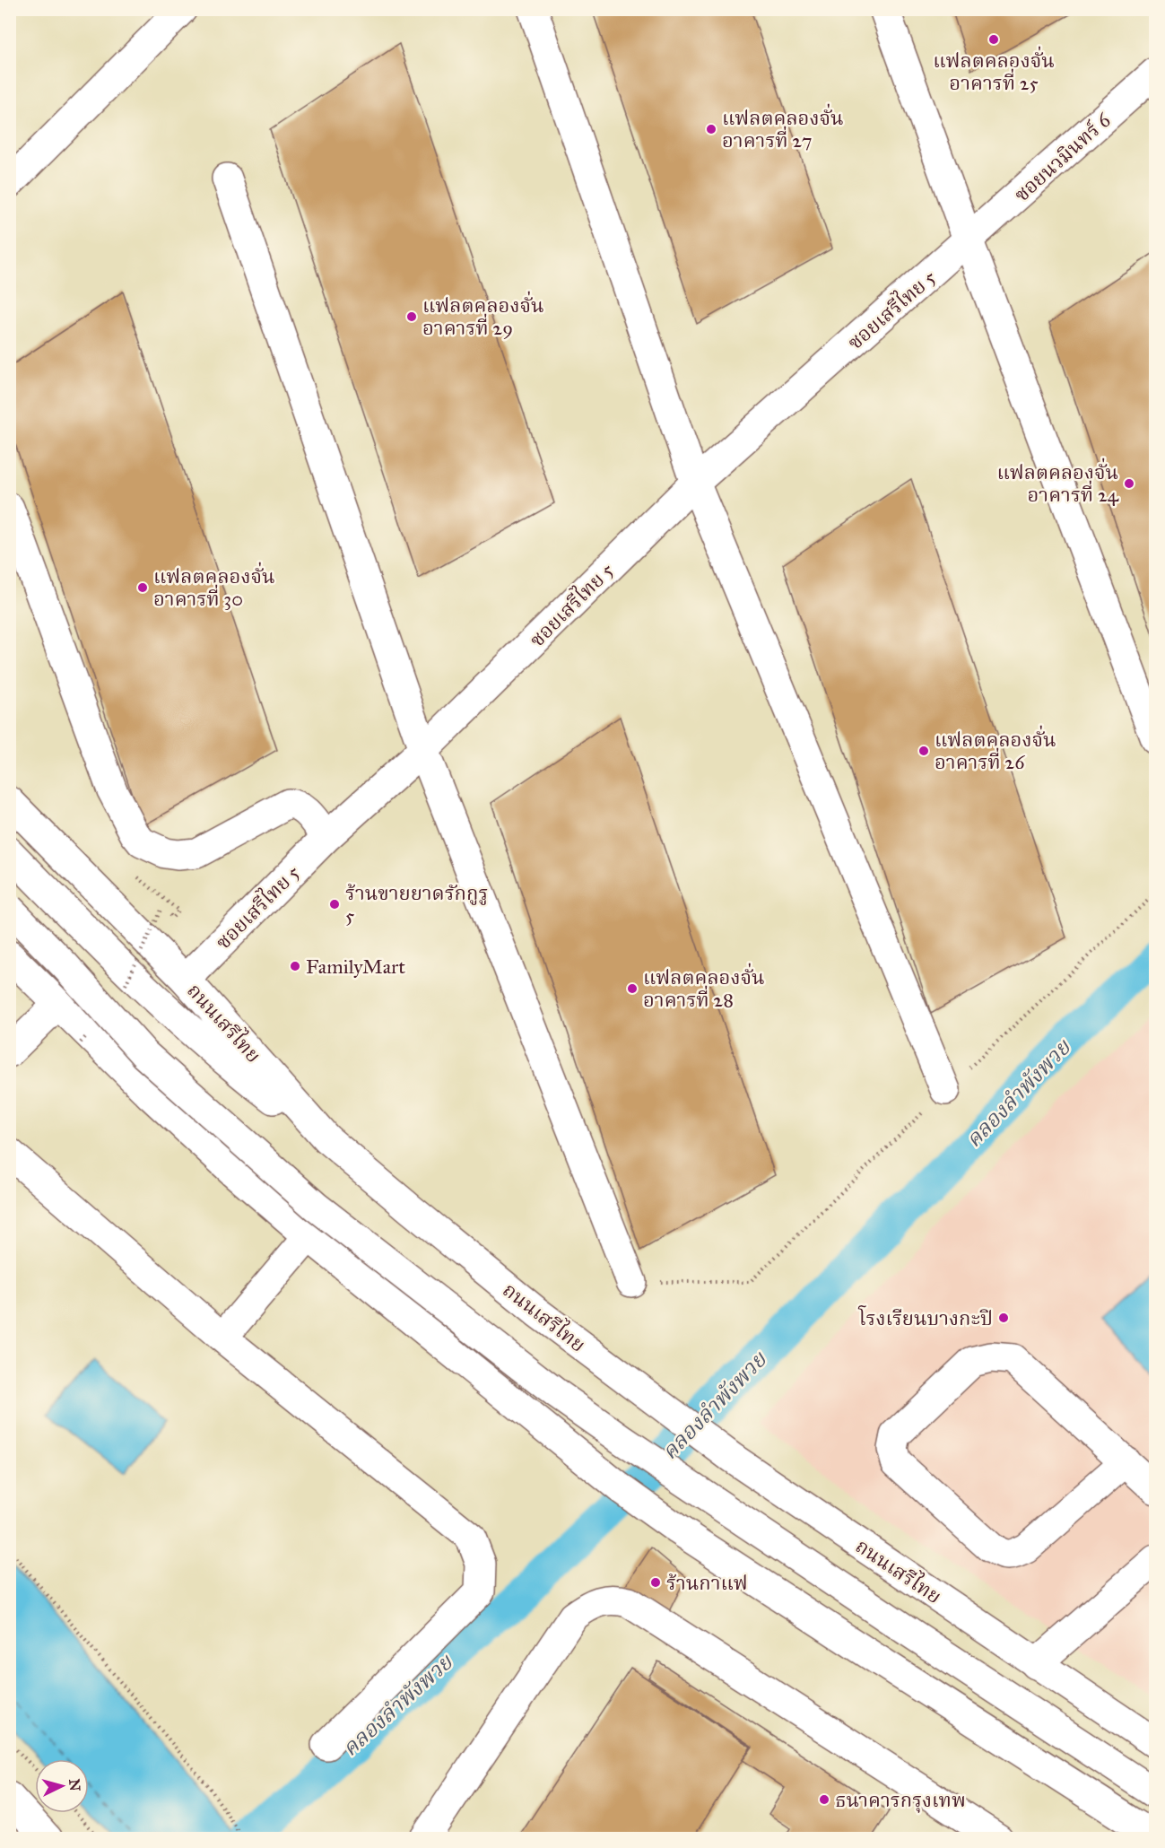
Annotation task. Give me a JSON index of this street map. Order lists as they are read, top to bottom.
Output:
{
  "streets": {
    "street": ["ซอยนวมินทร์ 6", "ซอยเสรีไทย 5", "ถนนเสรีไทย"]
  },
  "crossings": [
    ["ซอยนวมินทร์ 6", "ซอยเสรีไทย 5"],
    ["ซอยเสรีไทย 5", "ถนนเสรีไทย"]
  ],
  "water": ["คลองลำพังพวย"],
  "places": [
    "แฟลตคลองจั่น อาคารที่ 25",
    "แฟลตคลองจั่น อาคารที่ 27",
    "แฟลตคลองจั่น อาคารที่ 29",
    "แฟลตคลองจั่น อาคารที่ 24",
    "แฟลตคลองจั่น อาคารที่ 30",
    "แฟลตคลองจั่น อาคารที่ 26",
    "ร้านขายยาดรักกูรู 5",
    "FamilyMart",
    "แฟลตคลองจั่น อาคารที่ 28",
    "โรงเรียนบางกะปิ",
    "ร้านกาแฟ",
    "ธนาคารกรุงเทพ"
  ],
  "north": "right"
}
